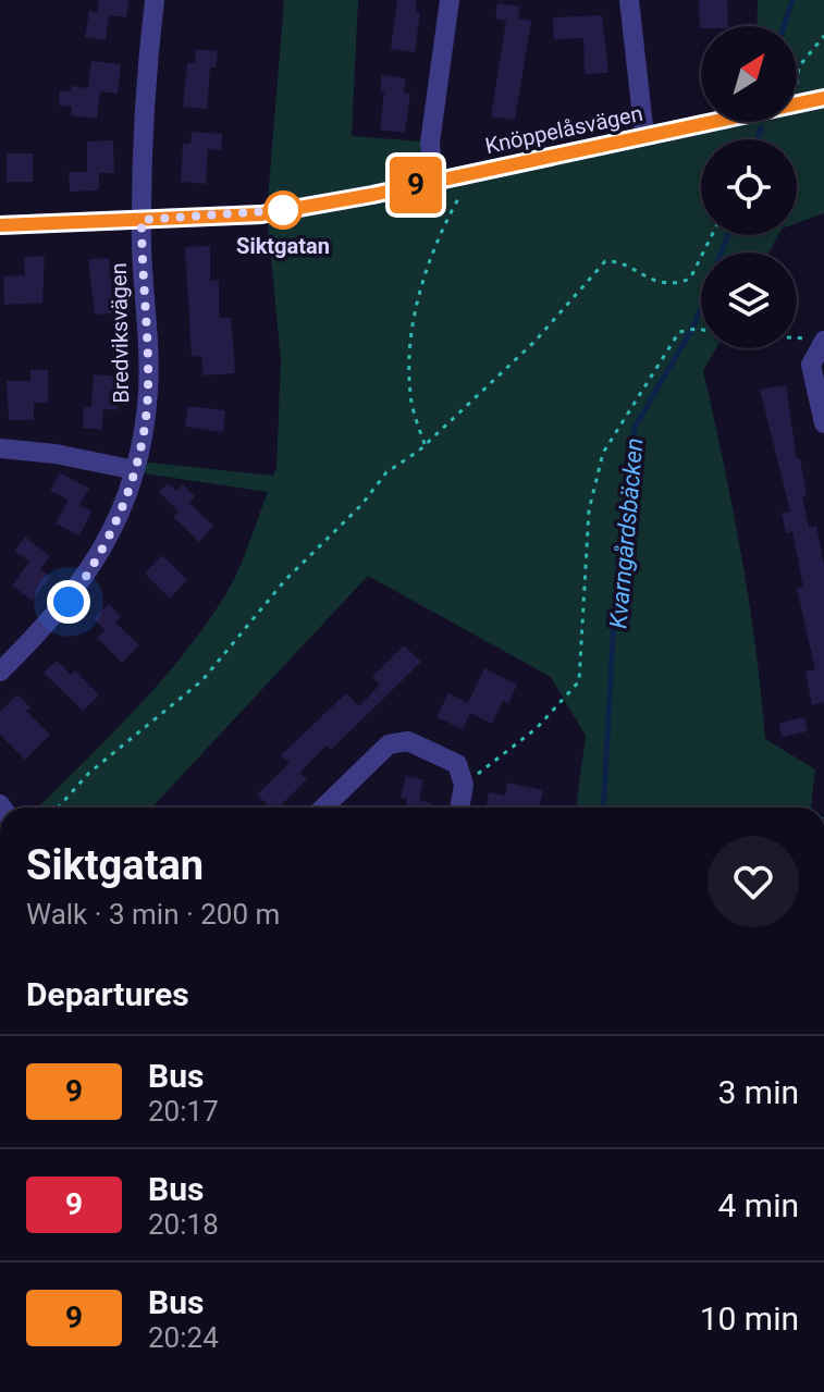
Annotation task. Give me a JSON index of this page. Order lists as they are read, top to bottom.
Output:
{
  "streets": {
    "street": ["Knöppelåsvägen", "Bredviksvägen"]
  },
  "crossings": [
    ["Knöppelåsvägen", "Bredviksvägen"]
  ],
  "water": ["Kvarngårdsbäcken"],
  "places": ["Siktgatan"],
  "lines": ["bus line 9"],
  "north": "top right",
  "page": {
    "on_map": "9",
    "heading": [
      ["Siktgatan", "Walk · 3 min · 200 m"],
      "Departures"
    ],
    "list": [
      {
        "mark": "9",
        "name": "Bus",
        "note": "20:17",
        "value": "3 min"
      },
      {
        "mark": "9",
        "name": "Bus",
        "note": "20:18",
        "value": "4 min"
      },
      {
        "mark": "9",
        "name": "Bus",
        "note": "20:24",
        "value": "10 min"
      }
    ]
  }
}
